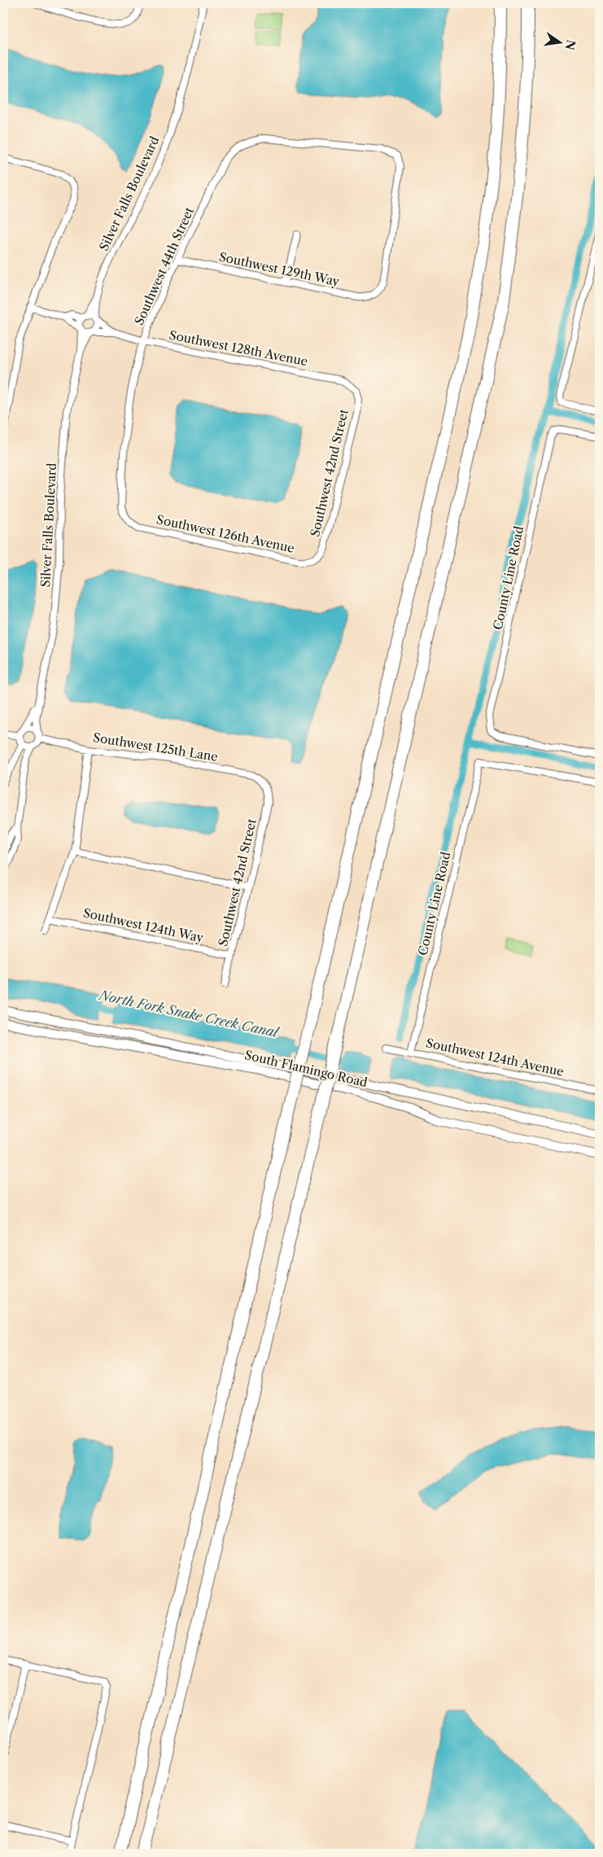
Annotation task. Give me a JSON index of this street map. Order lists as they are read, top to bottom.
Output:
{
  "streets": {
    "main road": ["South Flamingo Road"],
    "street": [
      "Silver Falls Boulevard",
      "Southwest 44th Street",
      "Southwest 129th Way",
      "Southwest 128th Avenue",
      "Southwest 42nd Street",
      "Southwest 126th Avenue",
      "County Line Road",
      "Southwest 125th Lane",
      "Southwest 124th Way",
      "Southwest 124th Avenue"
    ]
  },
  "crossings": [
    ["Silver Falls Boulevard", "Southwest 128th Avenue"],
    ["Silver Falls Boulevard", "Southwest 125th Lane"],
    ["Southwest 44th Street", "Southwest 129th Way"],
    ["Southwest 44th Street", "Southwest 128th Avenue"],
    ["Southwest 44th Street", "Southwest 126th Avenue"],
    ["Southwest 128th Avenue", "Southwest 42nd Street"],
    ["Southwest 42nd Street", "Southwest 126th Avenue"],
    ["Southwest 42nd Street", "Southwest 125th Lane"],
    ["Southwest 42nd Street", "Southwest 124th Way"],
    ["County Line Road", "Southwest 124th Avenue"]
  ],
  "water": ["North Fork Snake Creek Canal"],
  "north": "right"
}
